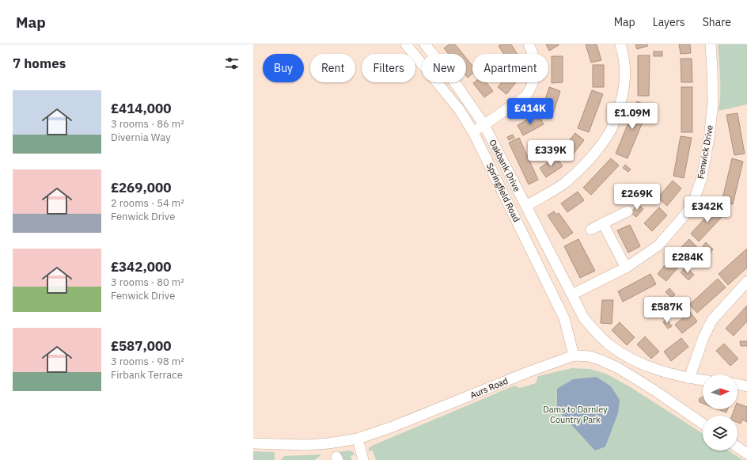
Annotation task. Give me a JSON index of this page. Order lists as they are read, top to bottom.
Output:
{
  "streets": {
    "street": [
      "Fenwick Drive",
      "Oakbank Drive",
      "Springfield Road",
      "Aurs Road"
    ]
  },
  "crossings": [
    ["Fenwick Drive", "Oakbank Drive"],
    ["Springfield Road", "Aurs Road"]
  ],
  "parks": ["Dams to Darnley Country Park"],
  "north": "right",
  "page": {
    "header": "Map",
    "nav": ["Map", "Layers", "Share"],
    "heading": "7 homes",
    "chip": [
      "Buy",
      "Rent",
      "Filters",
      "New",
      "Apartment"
    ],
    "list": [
      {
        "name": "£414,000",
        "note": "3 rooms · 86 m² · Divernia Way"
      },
      {
        "name": "£269,000",
        "note": "2 rooms · 54 m² · Fenwick Drive"
      },
      {
        "name": "£342,000",
        "note": "3 rooms · 80 m² · Fenwick Drive"
      },
      {
        "name": "£587,000",
        "note": "3 rooms · 98 m² · Firbank Terrace"
      }
    ],
    "price": [
      "£414K",
      "£1.09M",
      "£339K",
      "£269K",
      "£342K",
      "£284K",
      "£587K"
    ]
  }
}
